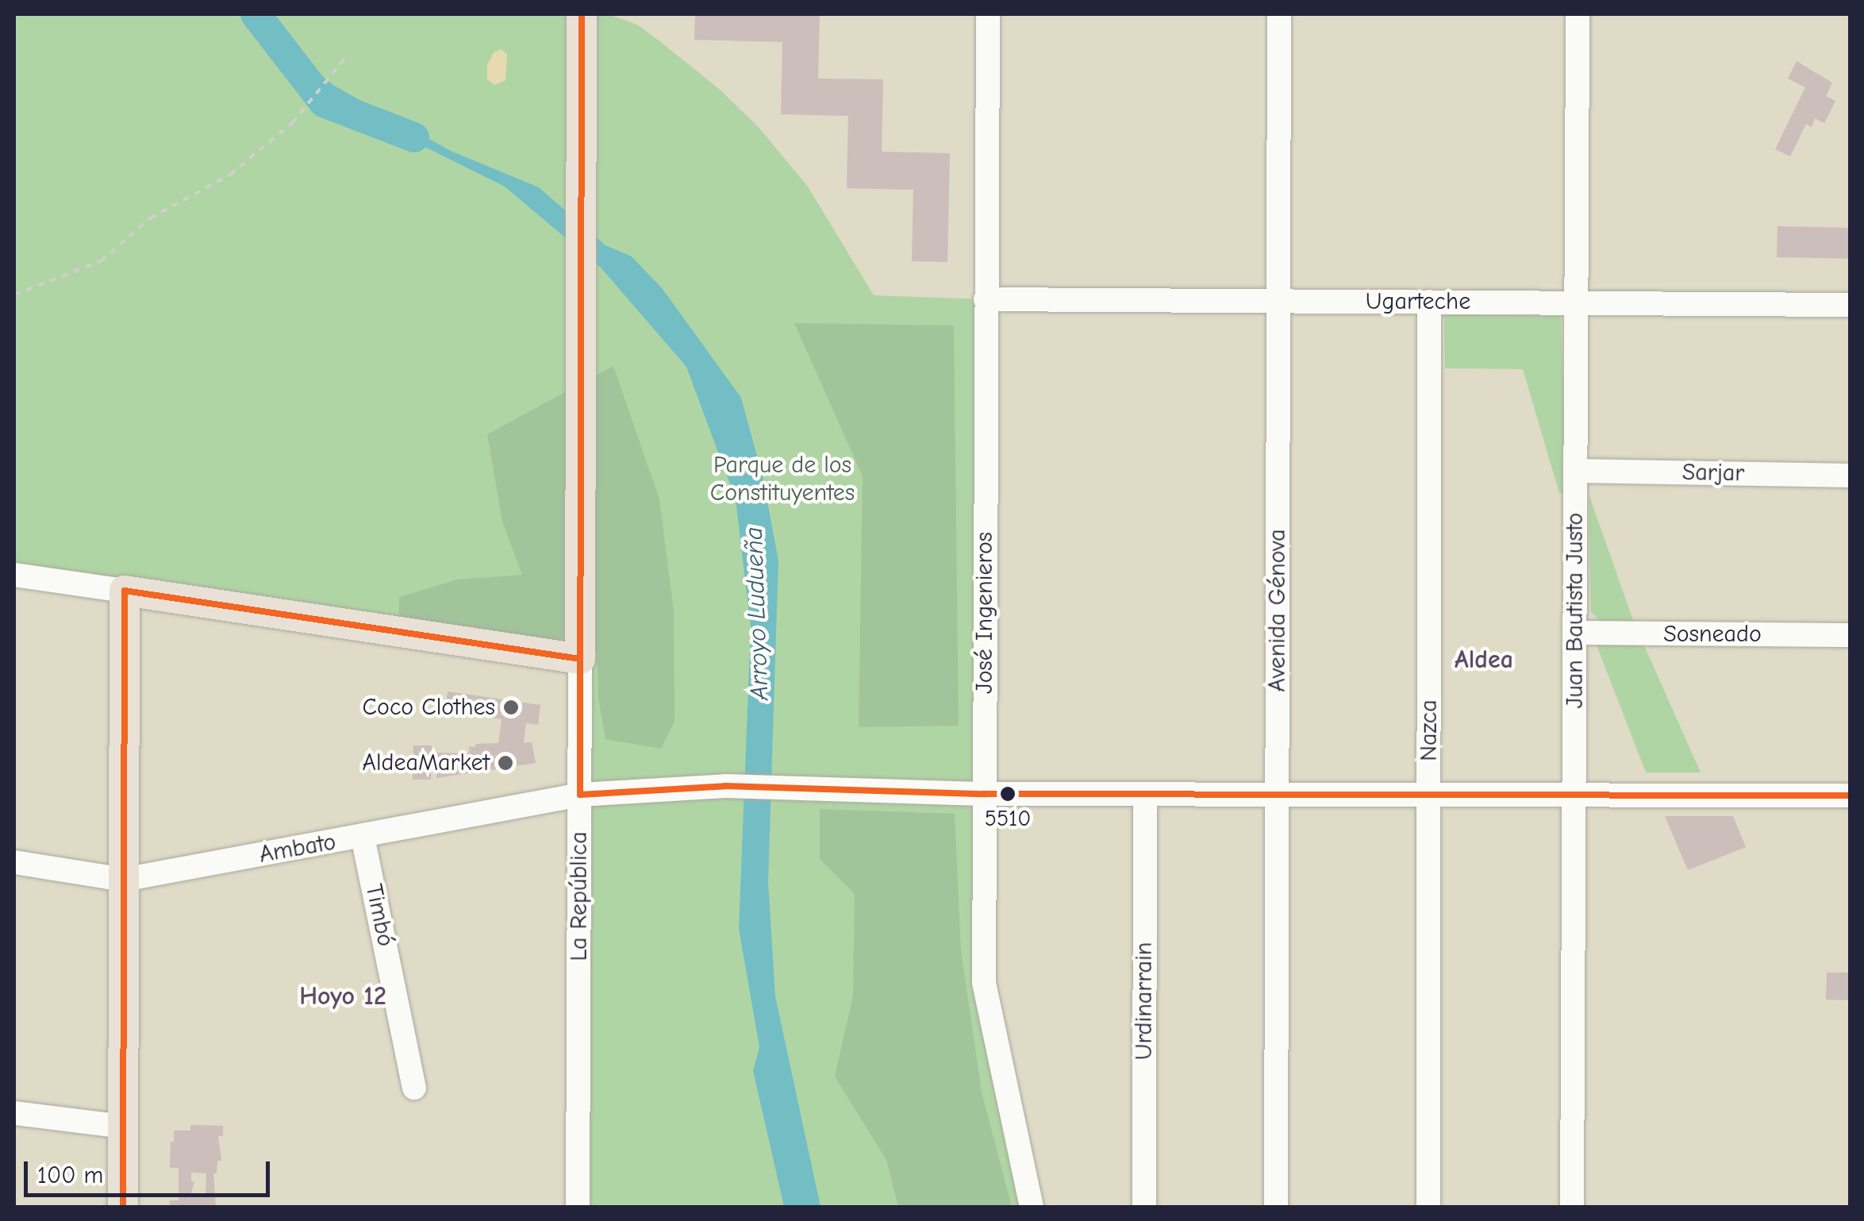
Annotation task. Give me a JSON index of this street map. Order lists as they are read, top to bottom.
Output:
{
  "streets": {
    "main road": ["La República"],
    "street": [
      "Ugarteche",
      "Sarjar",
      "Avenida Génova",
      "Juan Bautista Justo",
      "José Ingenieros",
      "Sosneado",
      "Nazca",
      "Ambato",
      "Timbó",
      "Urdinarrain"
    ]
  },
  "crossings": [
    ["Ugarteche", "Avenida Génova"],
    ["Ugarteche", "Juan Bautista Justo"],
    ["Ugarteche", "José Ingenieros"],
    ["Ugarteche", "Nazca"],
    ["Sarjar", "Juan Bautista Justo"],
    ["Avenida Génova", "Ambato"],
    ["Juan Bautista Justo", "Sosneado"],
    ["Juan Bautista Justo", "Ambato"],
    ["José Ingenieros", "Ambato"],
    ["Nazca", "Ambato"],
    ["Ambato", "La República"],
    ["Ambato", "Timbó"],
    ["Ambato", "Urdinarrain"]
  ],
  "districts": ["Aldea", "Hoyo 12"],
  "water": ["Arroyo Ludueña"],
  "parks": ["Parque de los Constituyentes"],
  "places": ["Coco Clothes", "AldeaMarket", "5510"],
  "scale_bar": "100 m"
}
